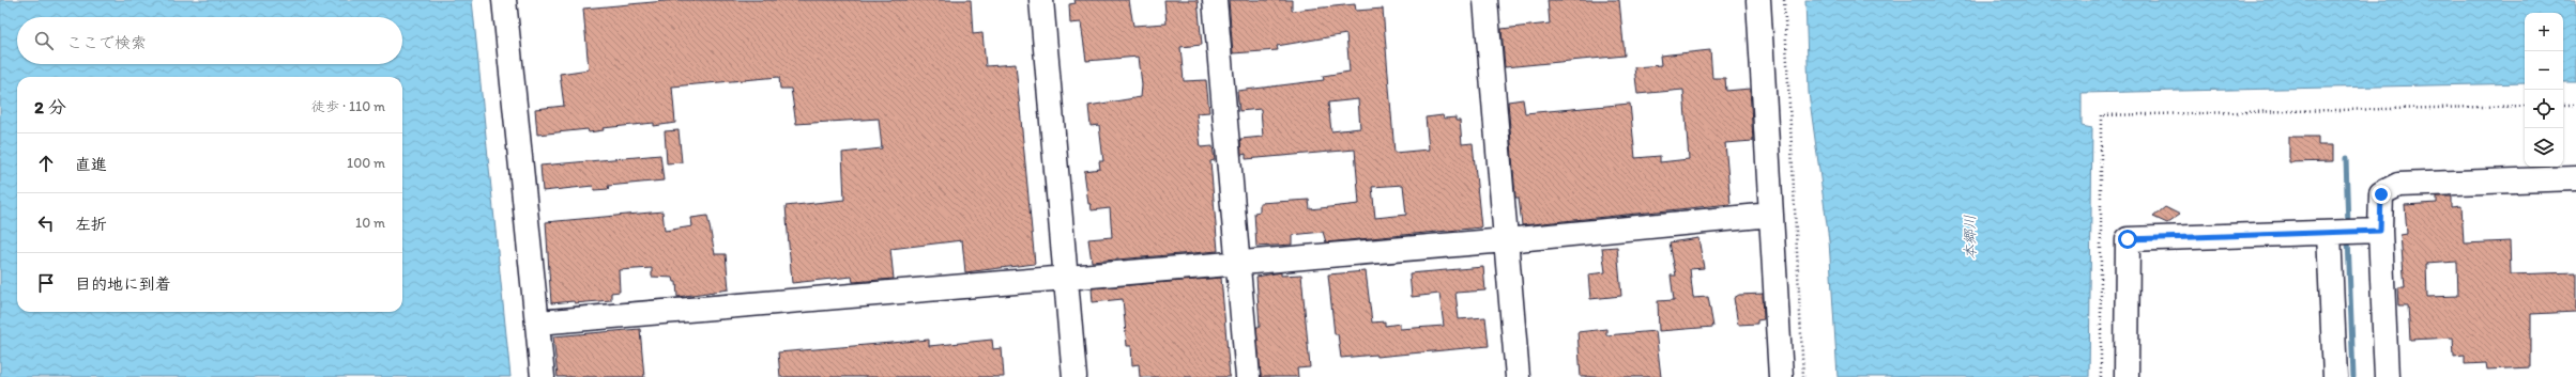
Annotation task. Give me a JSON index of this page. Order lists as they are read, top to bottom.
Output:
{
  "water": ["本郷川"],
  "page": {
    "map_buttons": ["+", "−"],
    "search": "ここで検索",
    "heading": ["2 分", "徒歩 · 110 m"],
    "list": [
      ["直進", "100 m"],
      ["左折", "10 m"],
      "目的地に到着"
    ]
  }
}
